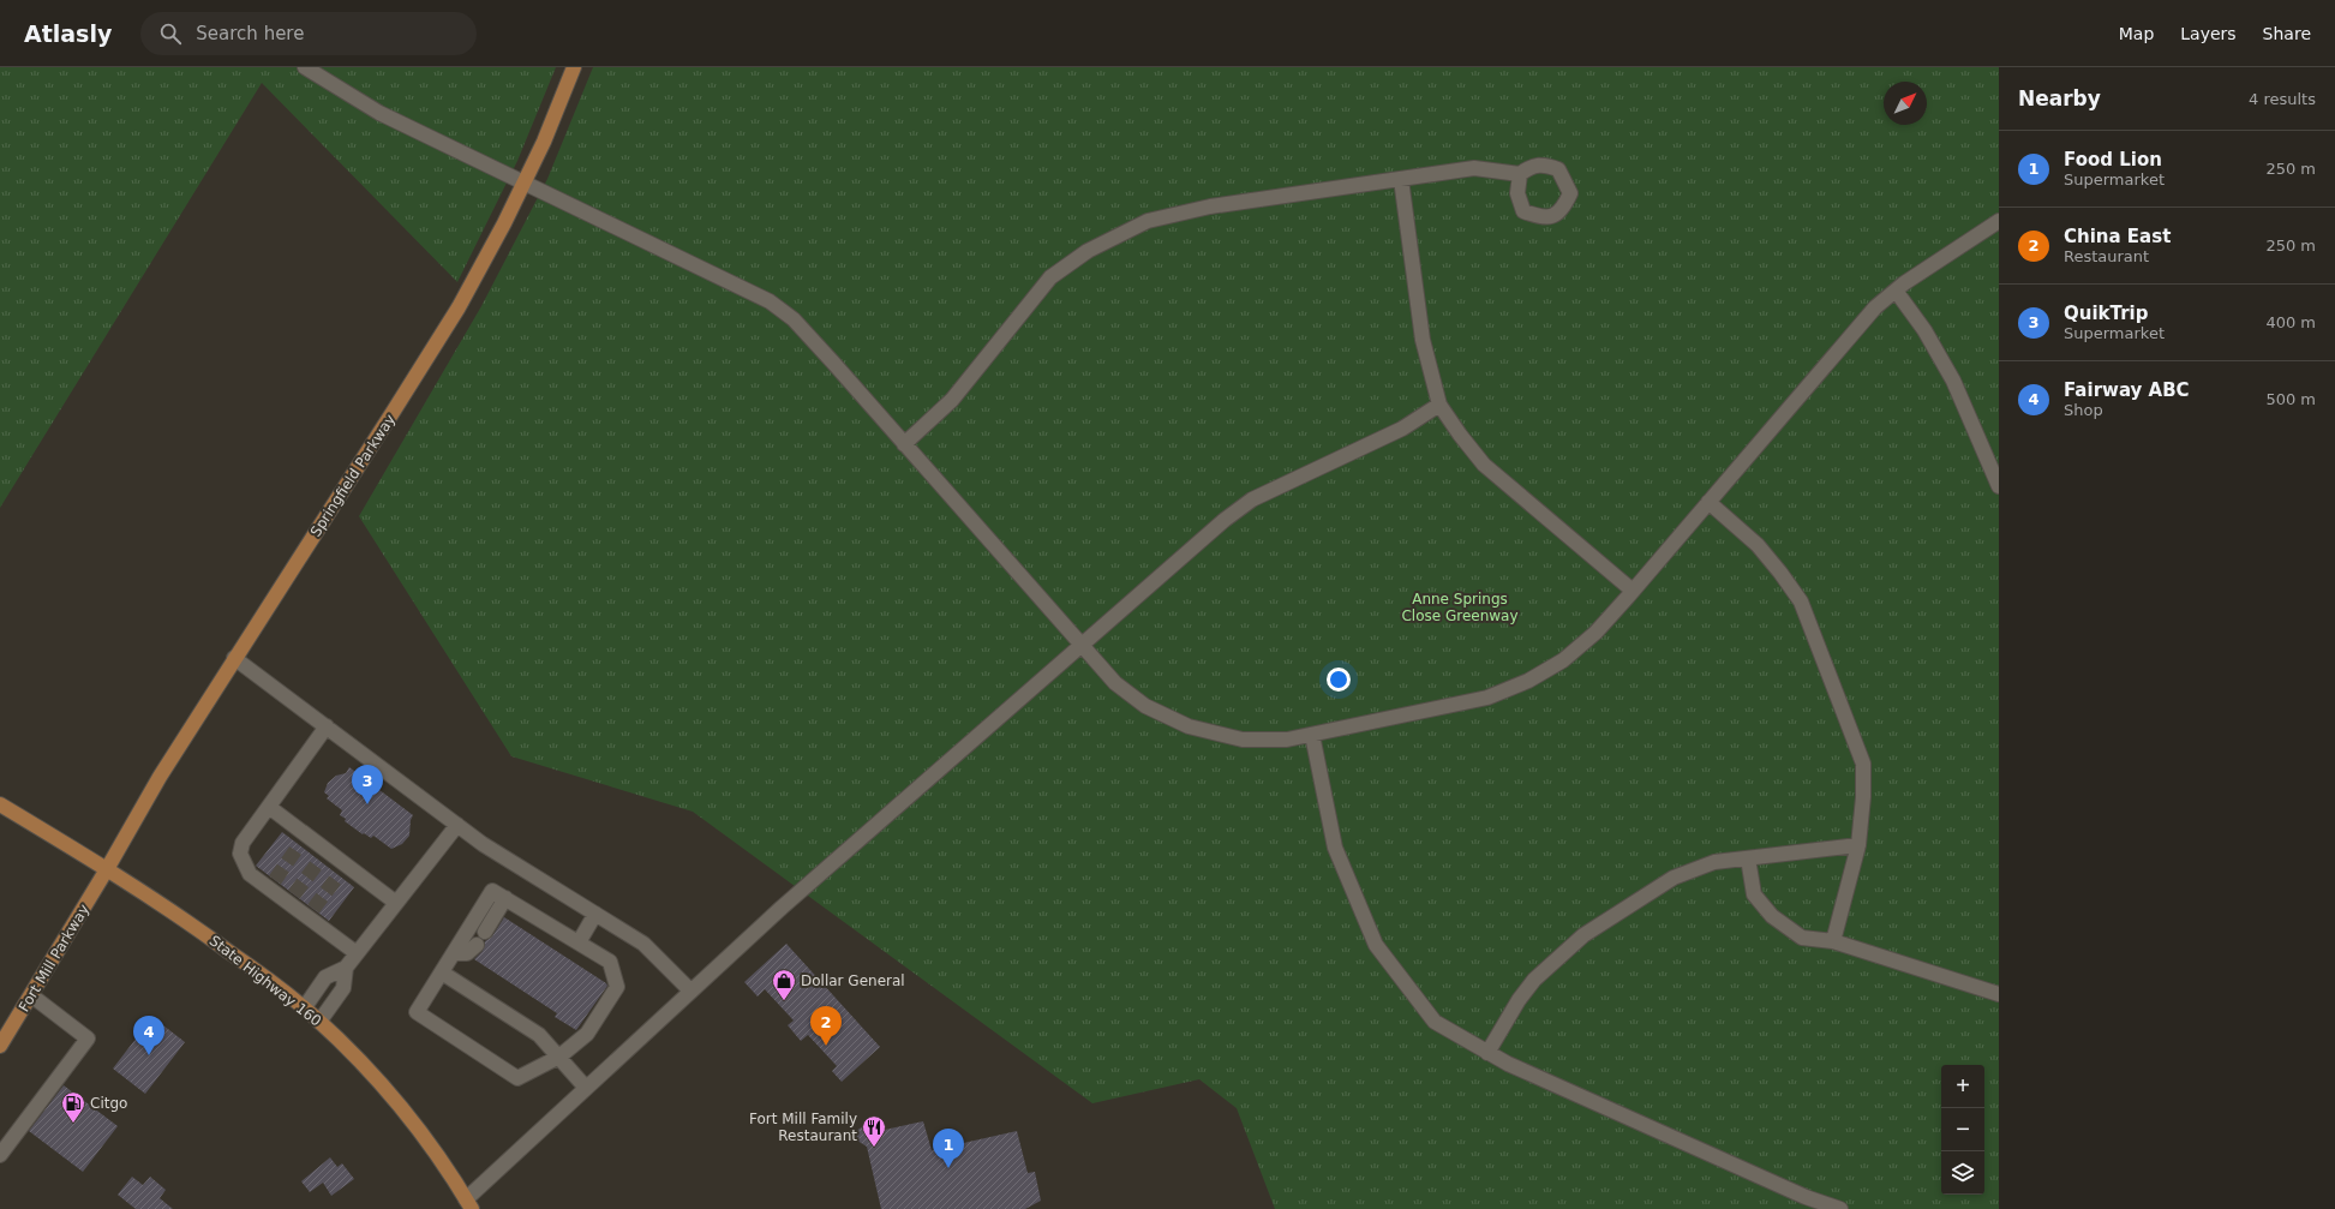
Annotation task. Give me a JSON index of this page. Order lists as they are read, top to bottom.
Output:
{
  "streets": {
    "main road": ["Springfield Parkway", "Fort Mill Parkway", "State Highway 160"]
  },
  "crossings": [
    ["Springfield Parkway", "Fort Mill Parkway"],
    ["Springfield Parkway", "State Highway 160"],
    ["Fort Mill Parkway", "State Highway 160"]
  ],
  "parks": ["Anne Springs Close Greenway"],
  "places": {
    "shop": ["Dollar General"],
    "fuel station": ["Citgo"],
    "restaurant": ["Fort Mill Family Restaurant"]
  },
  "north": "top right",
  "page": {
    "header": "Atlasly",
    "search": "Search here",
    "nav": ["Map", "Layers", "Share"],
    "heading": ["Nearby", "4 results"],
    "list": [
      {
        "mark": "1",
        "name": "Food Lion",
        "note": "Supermarket",
        "value": "250 m"
      },
      {
        "mark": "2",
        "name": "China East",
        "note": "Restaurant",
        "value": "250 m"
      },
      {
        "mark": "3",
        "name": "QuikTrip",
        "note": "Supermarket",
        "value": "400 m"
      },
      {
        "mark": "4",
        "name": "Fairway ABC",
        "note": "Shop",
        "value": "500 m"
      }
    ],
    "pins": [
      "3",
      "2",
      "4",
      "1"
    ],
    "map_buttons": ["+", "−"]
  }
}
